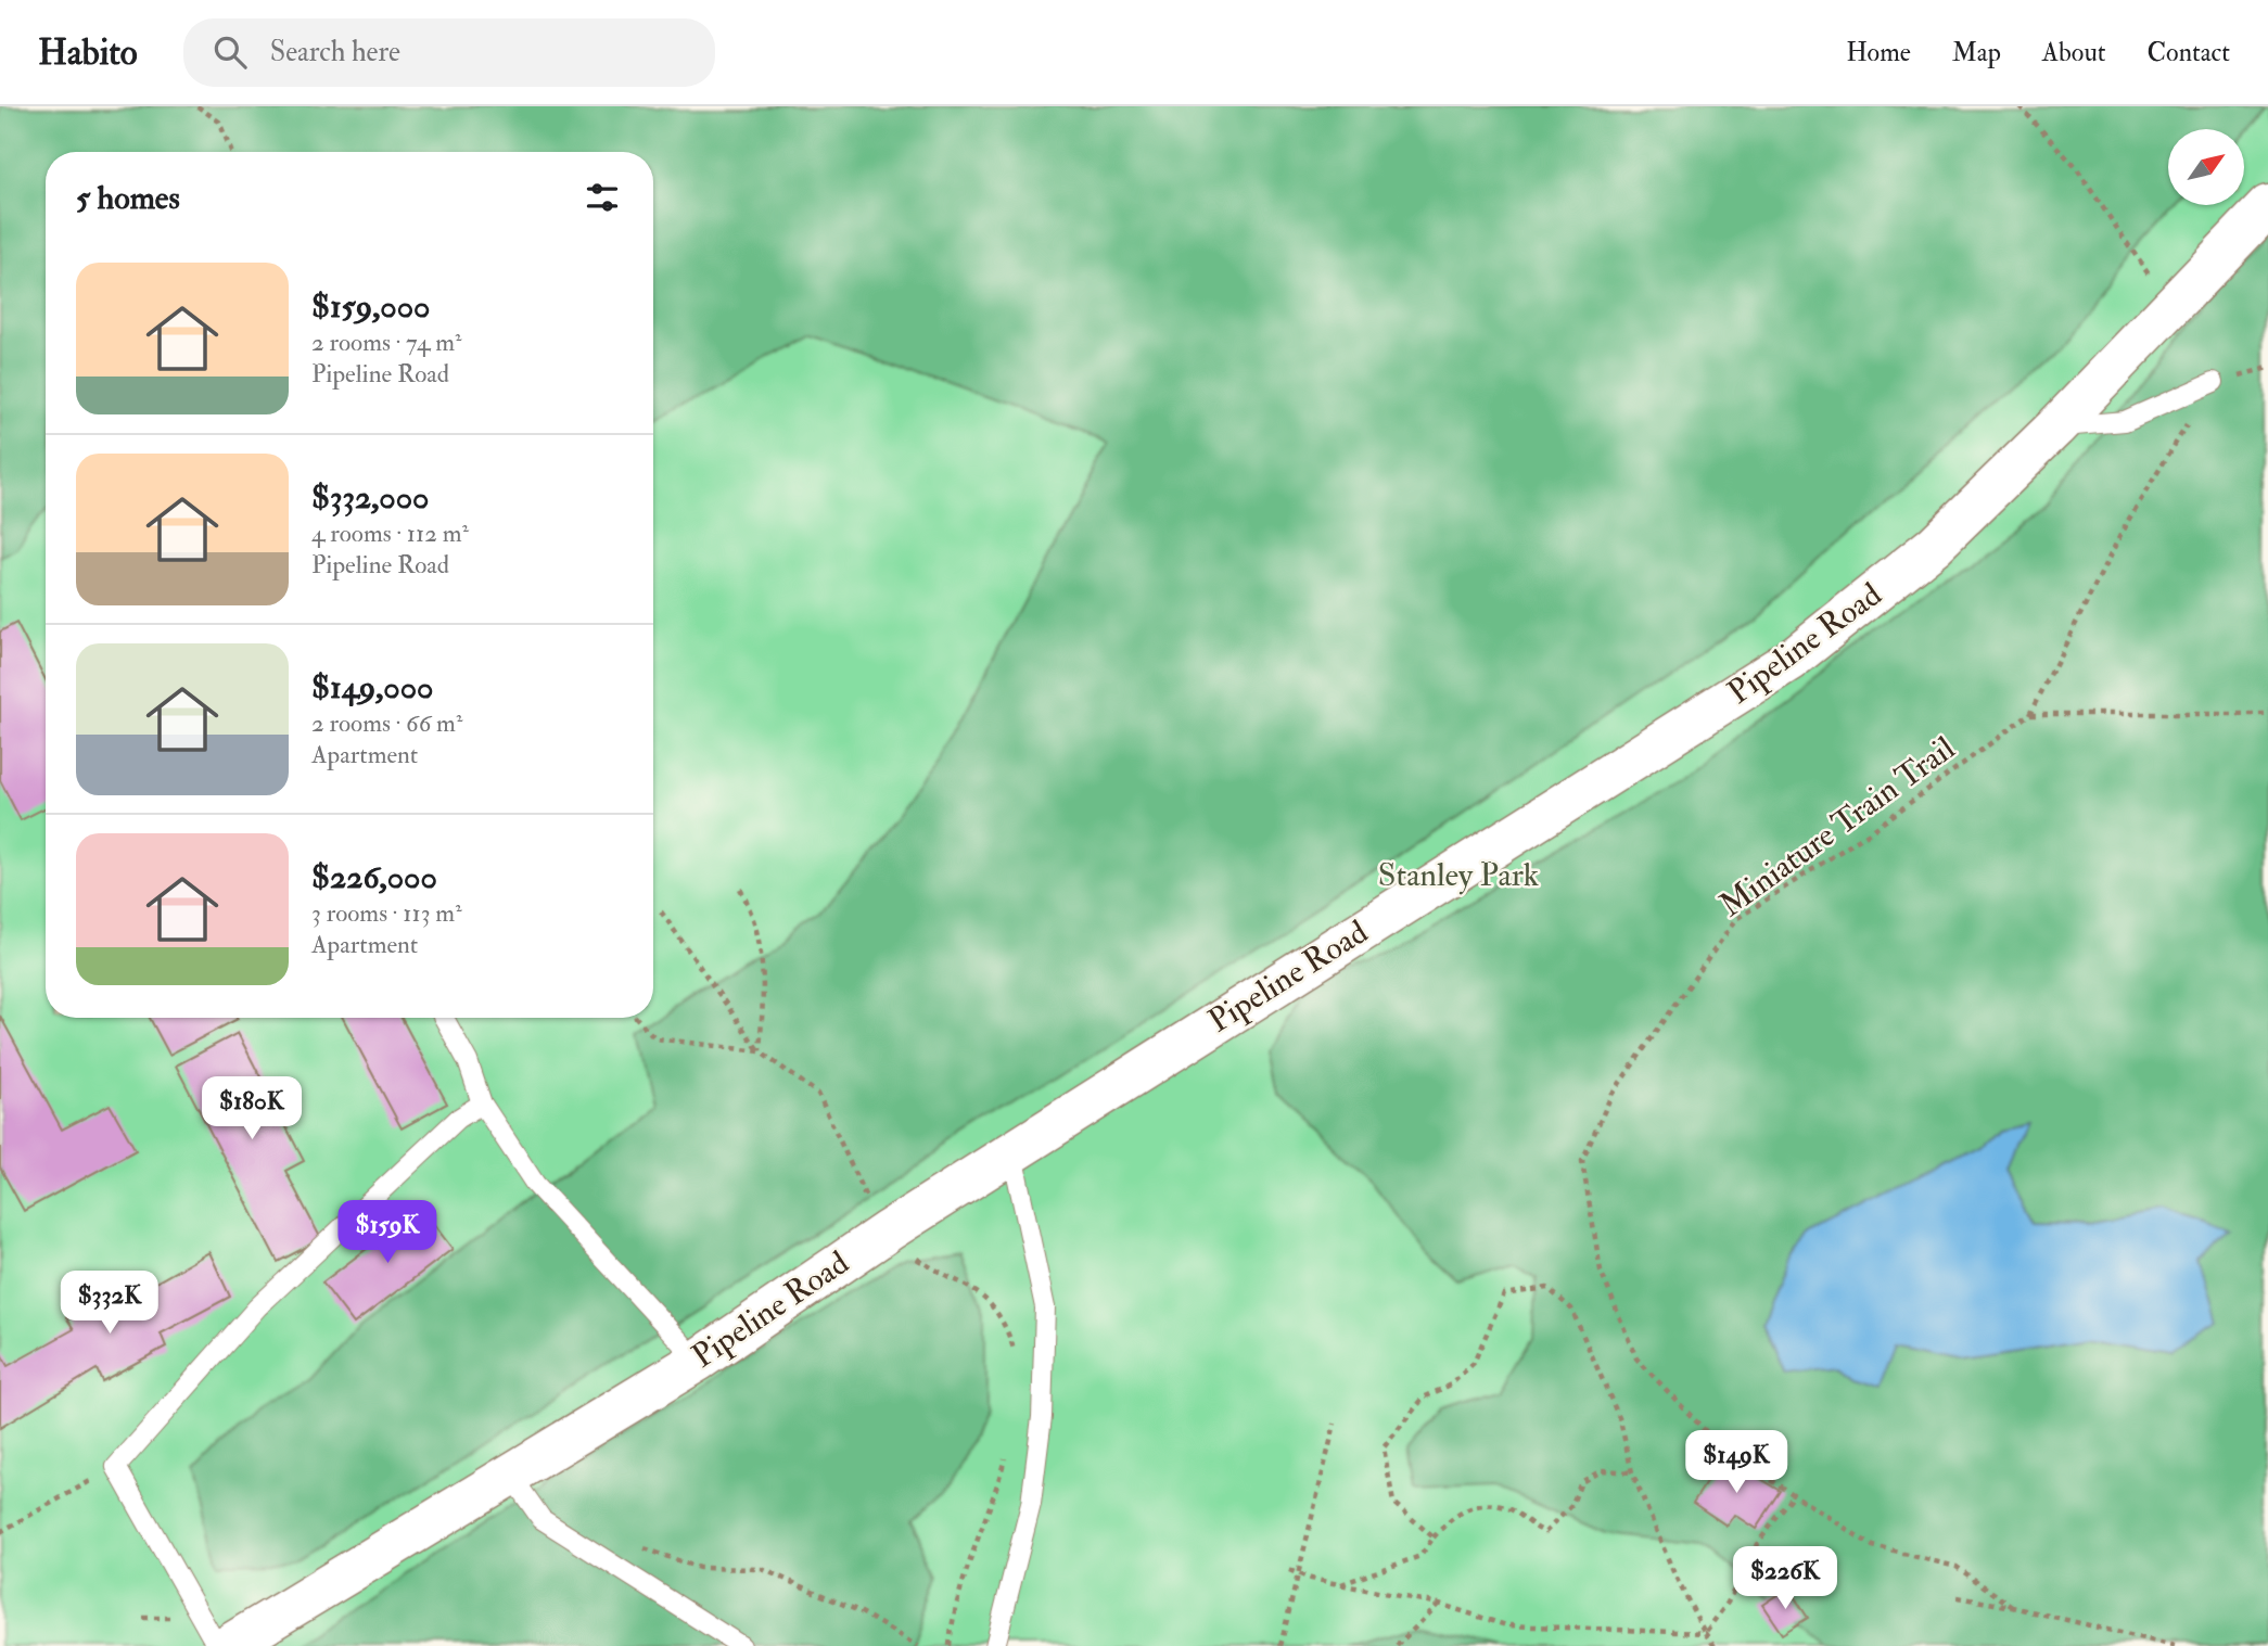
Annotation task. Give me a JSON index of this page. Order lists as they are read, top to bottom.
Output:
{
  "streets": {
    "street": ["Pipeline Road"],
    "path": ["Miniature Train Trail"]
  },
  "parks": ["Stanley Park"],
  "north": "top right",
  "page": {
    "header": "Habito",
    "search": "Search here",
    "nav": [
      "Home",
      "Map",
      "About",
      "Contact"
    ],
    "heading": "5 homes",
    "list": [
      {
        "name": "$159,000",
        "note": "2 rooms · 74 m² · Pipeline Road"
      },
      {
        "name": "$332,000",
        "note": "4 rooms · 112 m² · Pipeline Road"
      },
      {
        "name": "$149,000",
        "note": "2 rooms · 66 m² · Apartment"
      },
      {
        "name": "$226,000",
        "note": "3 rooms · 113 m² · Apartment"
      }
    ],
    "price": [
      "$180K",
      "$159K",
      "$332K",
      "$149K",
      "$226K"
    ]
  }
}
